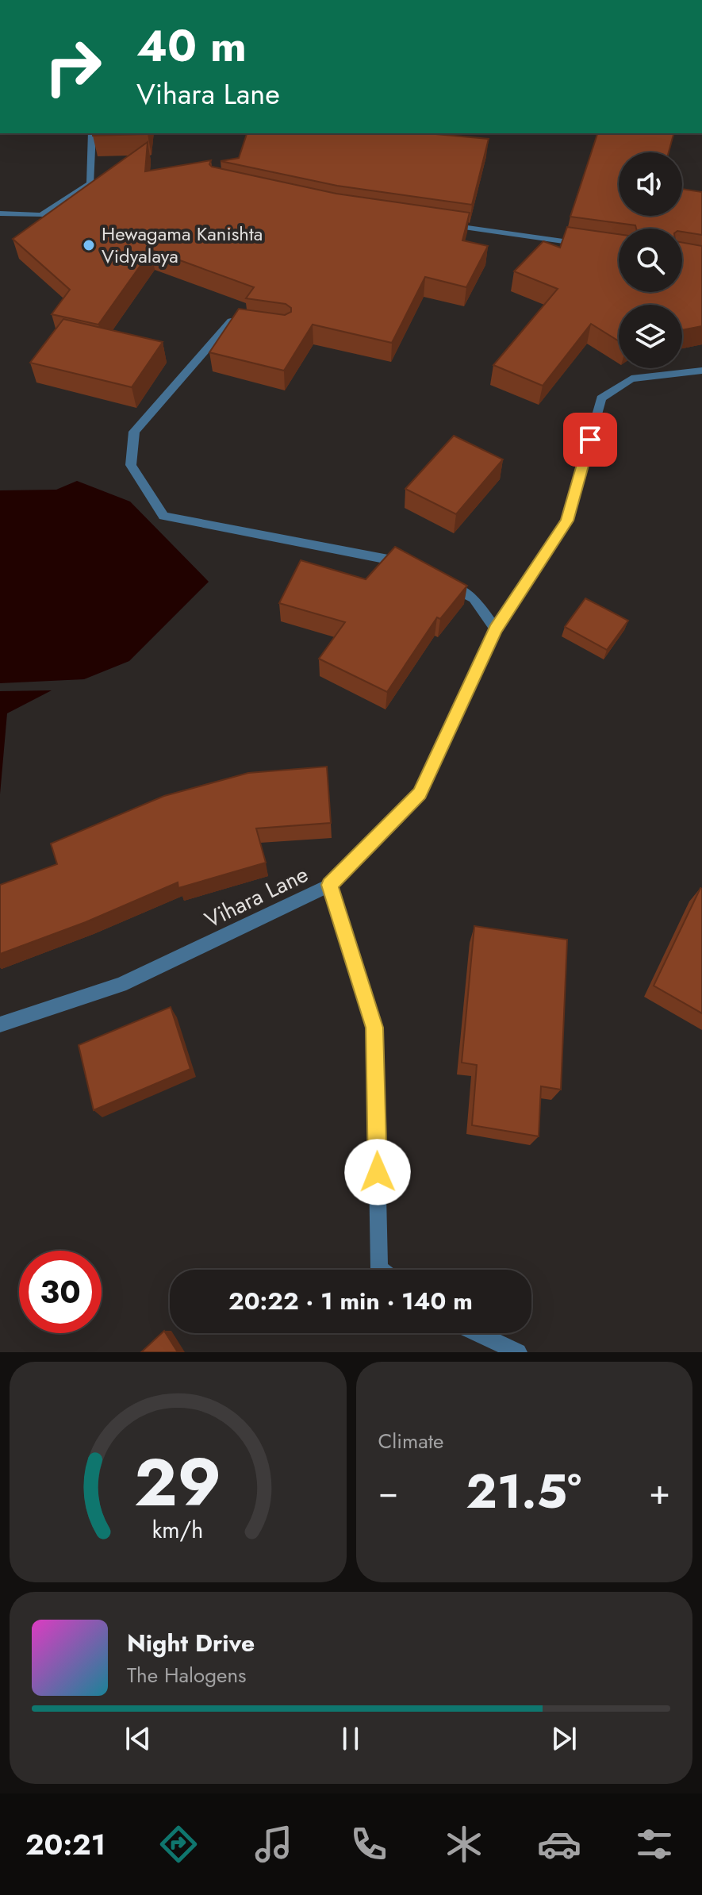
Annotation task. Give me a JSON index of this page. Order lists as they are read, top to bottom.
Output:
{
  "streets": {
    "street": ["Vihara Lane"]
  },
  "places": ["Hewagama Kanishta Vidyalaya"],
  "page": {
    "turn": ["40 m", "Vihara Lane"],
    "limit": "30",
    "trip": "20:22 · 1 min · 140 m",
    "tile": "Climate",
    "heat": ["−", "21.5°", "+"],
    "song": ["Night Drive", "The Halogens"],
    "tabs": "20:21",
    "gauge": ["29", "km/h"]
  }
}
